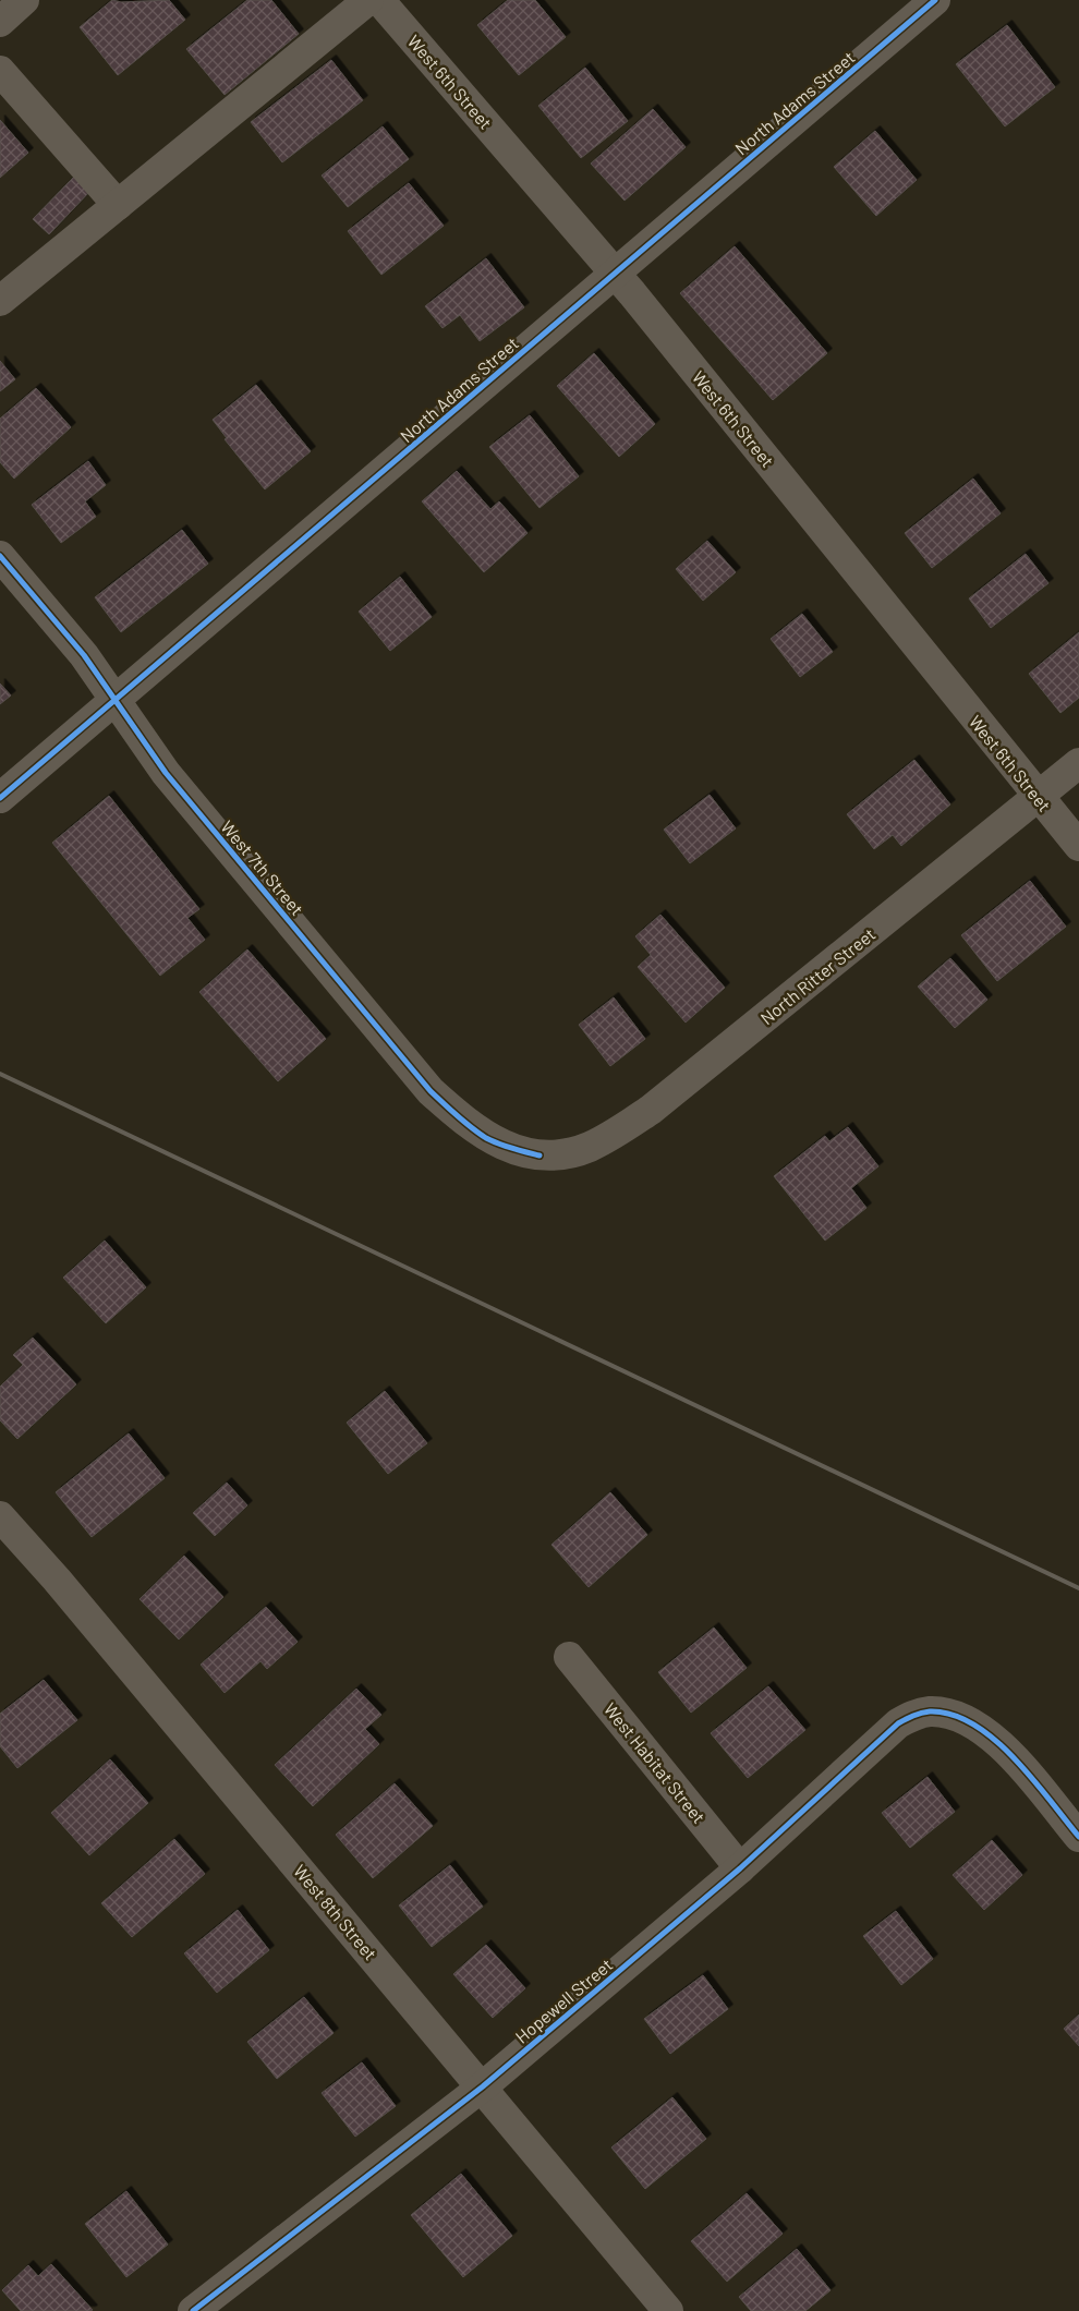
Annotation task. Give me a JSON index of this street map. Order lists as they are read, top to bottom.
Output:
{
  "streets": {
    "street": [
      "West 6th Street",
      "North Adams Street",
      "West 7th Street",
      "North Ritter Street",
      "West Habitat Street",
      "West 8th Street",
      "Hopewell Street"
    ]
  },
  "crossings": [
    ["West 6th Street", "North Adams Street"],
    ["West 6th Street", "North Ritter Street"],
    ["North Adams Street", "West 7th Street"],
    ["West 7th Street", "North Ritter Street"],
    ["West Habitat Street", "Hopewell Street"],
    ["West 8th Street", "Hopewell Street"]
  ]
}
